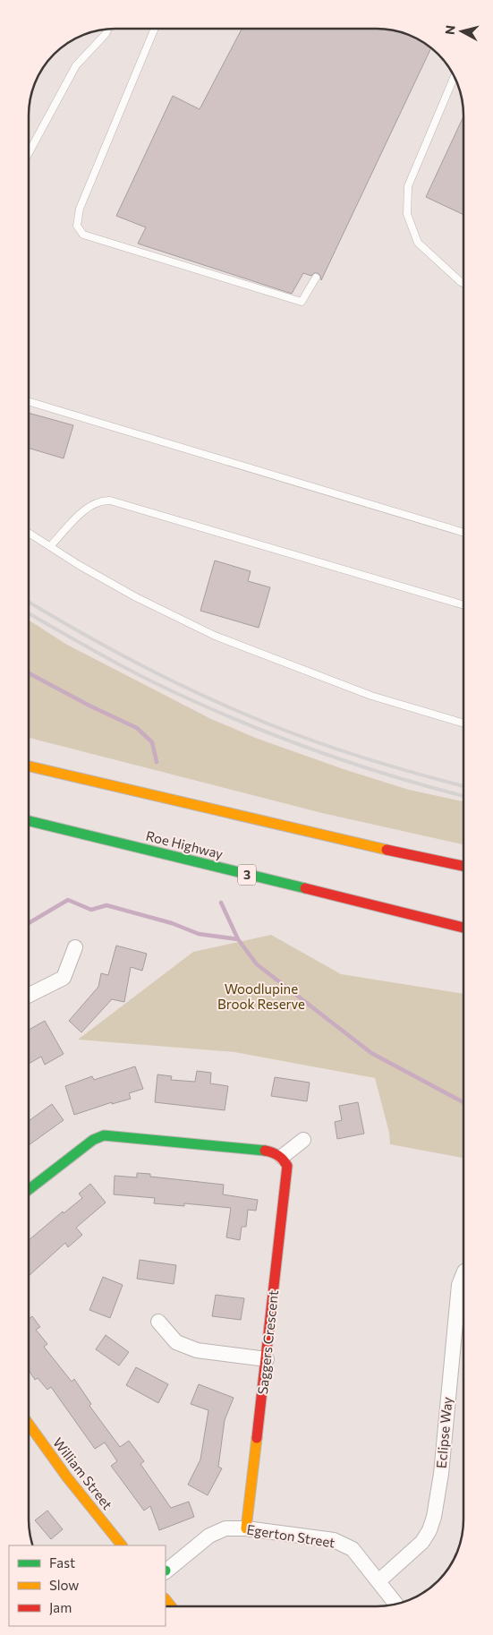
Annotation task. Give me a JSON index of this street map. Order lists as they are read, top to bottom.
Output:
{
  "streets": {
    "main road": [
      "Roe Highway",
      "3",
      "Saggers Crescent",
      "William Street"
    ],
    "street": ["Eclipse Way", "Egerton Street"]
  },
  "crossings": [
    ["Saggers Crescent", "Egerton Street"],
    ["Eclipse Way", "Egerton Street"]
  ],
  "parks": ["Woodlupine Brook Reserve"],
  "legend": ["Fast", "Slow", "Jam"],
  "north": "left"
}
